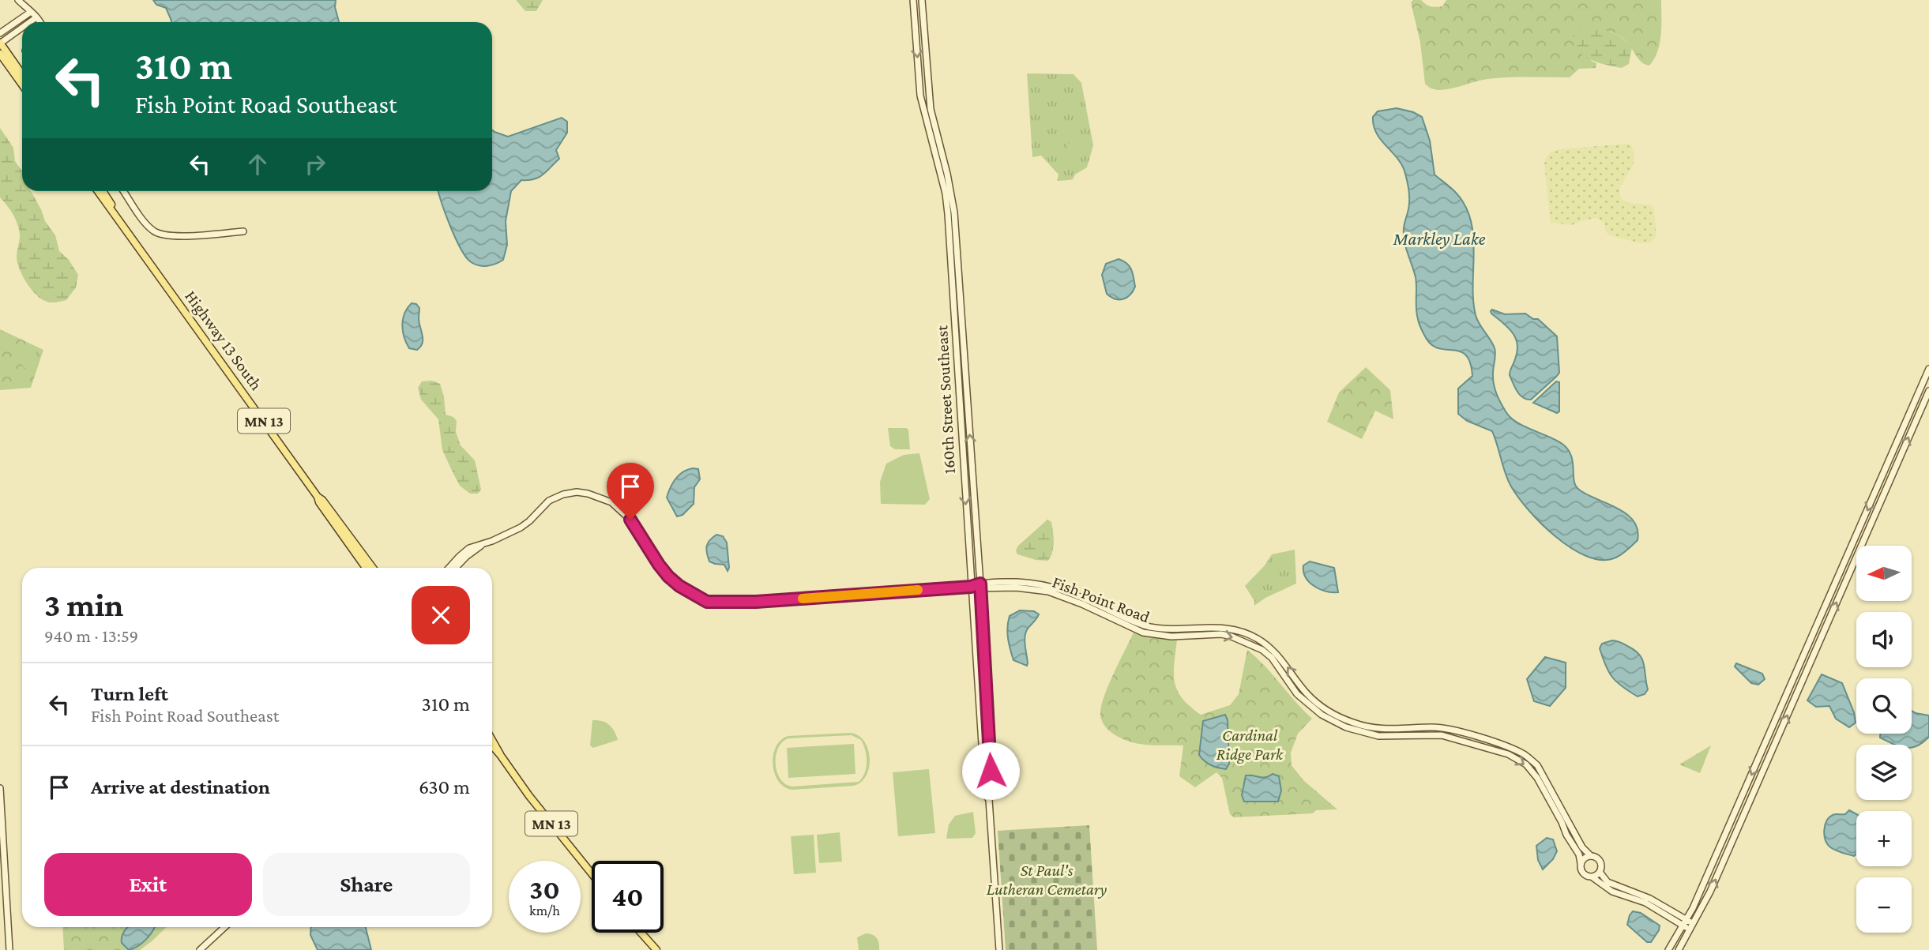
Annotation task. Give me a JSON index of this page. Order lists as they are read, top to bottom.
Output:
{
  "streets": {
    "main road": ["Highway 13 South", "MN 13"],
    "street": ["160th Street Southeast", "Fish Point Road"]
  },
  "crossings": [
    ["160th Street Southeast", "Fish Point Road"]
  ],
  "water": ["Markley Lake"],
  "parks": ["Cardinal Ridge Park", "St Paul's Lutheran Cemetary"],
  "north": "left",
  "page": {
    "turn": ["310 m", "Fish Point Road Southeast"],
    "map_buttons": ["+", "−"],
    "heading": ["3 min", "940 m · 13:59"],
    "list": [
      {
        "name": "Turn left",
        "note": "Fish Point Road Southeast",
        "value": "310 m"
      },
      {
        "name": "Arrive at destination",
        "value": "630 m"
      }
    ],
    "buttons": ["Exit", "Share"],
    "speed": "30 km/h",
    "limit": "40"
  }
}
